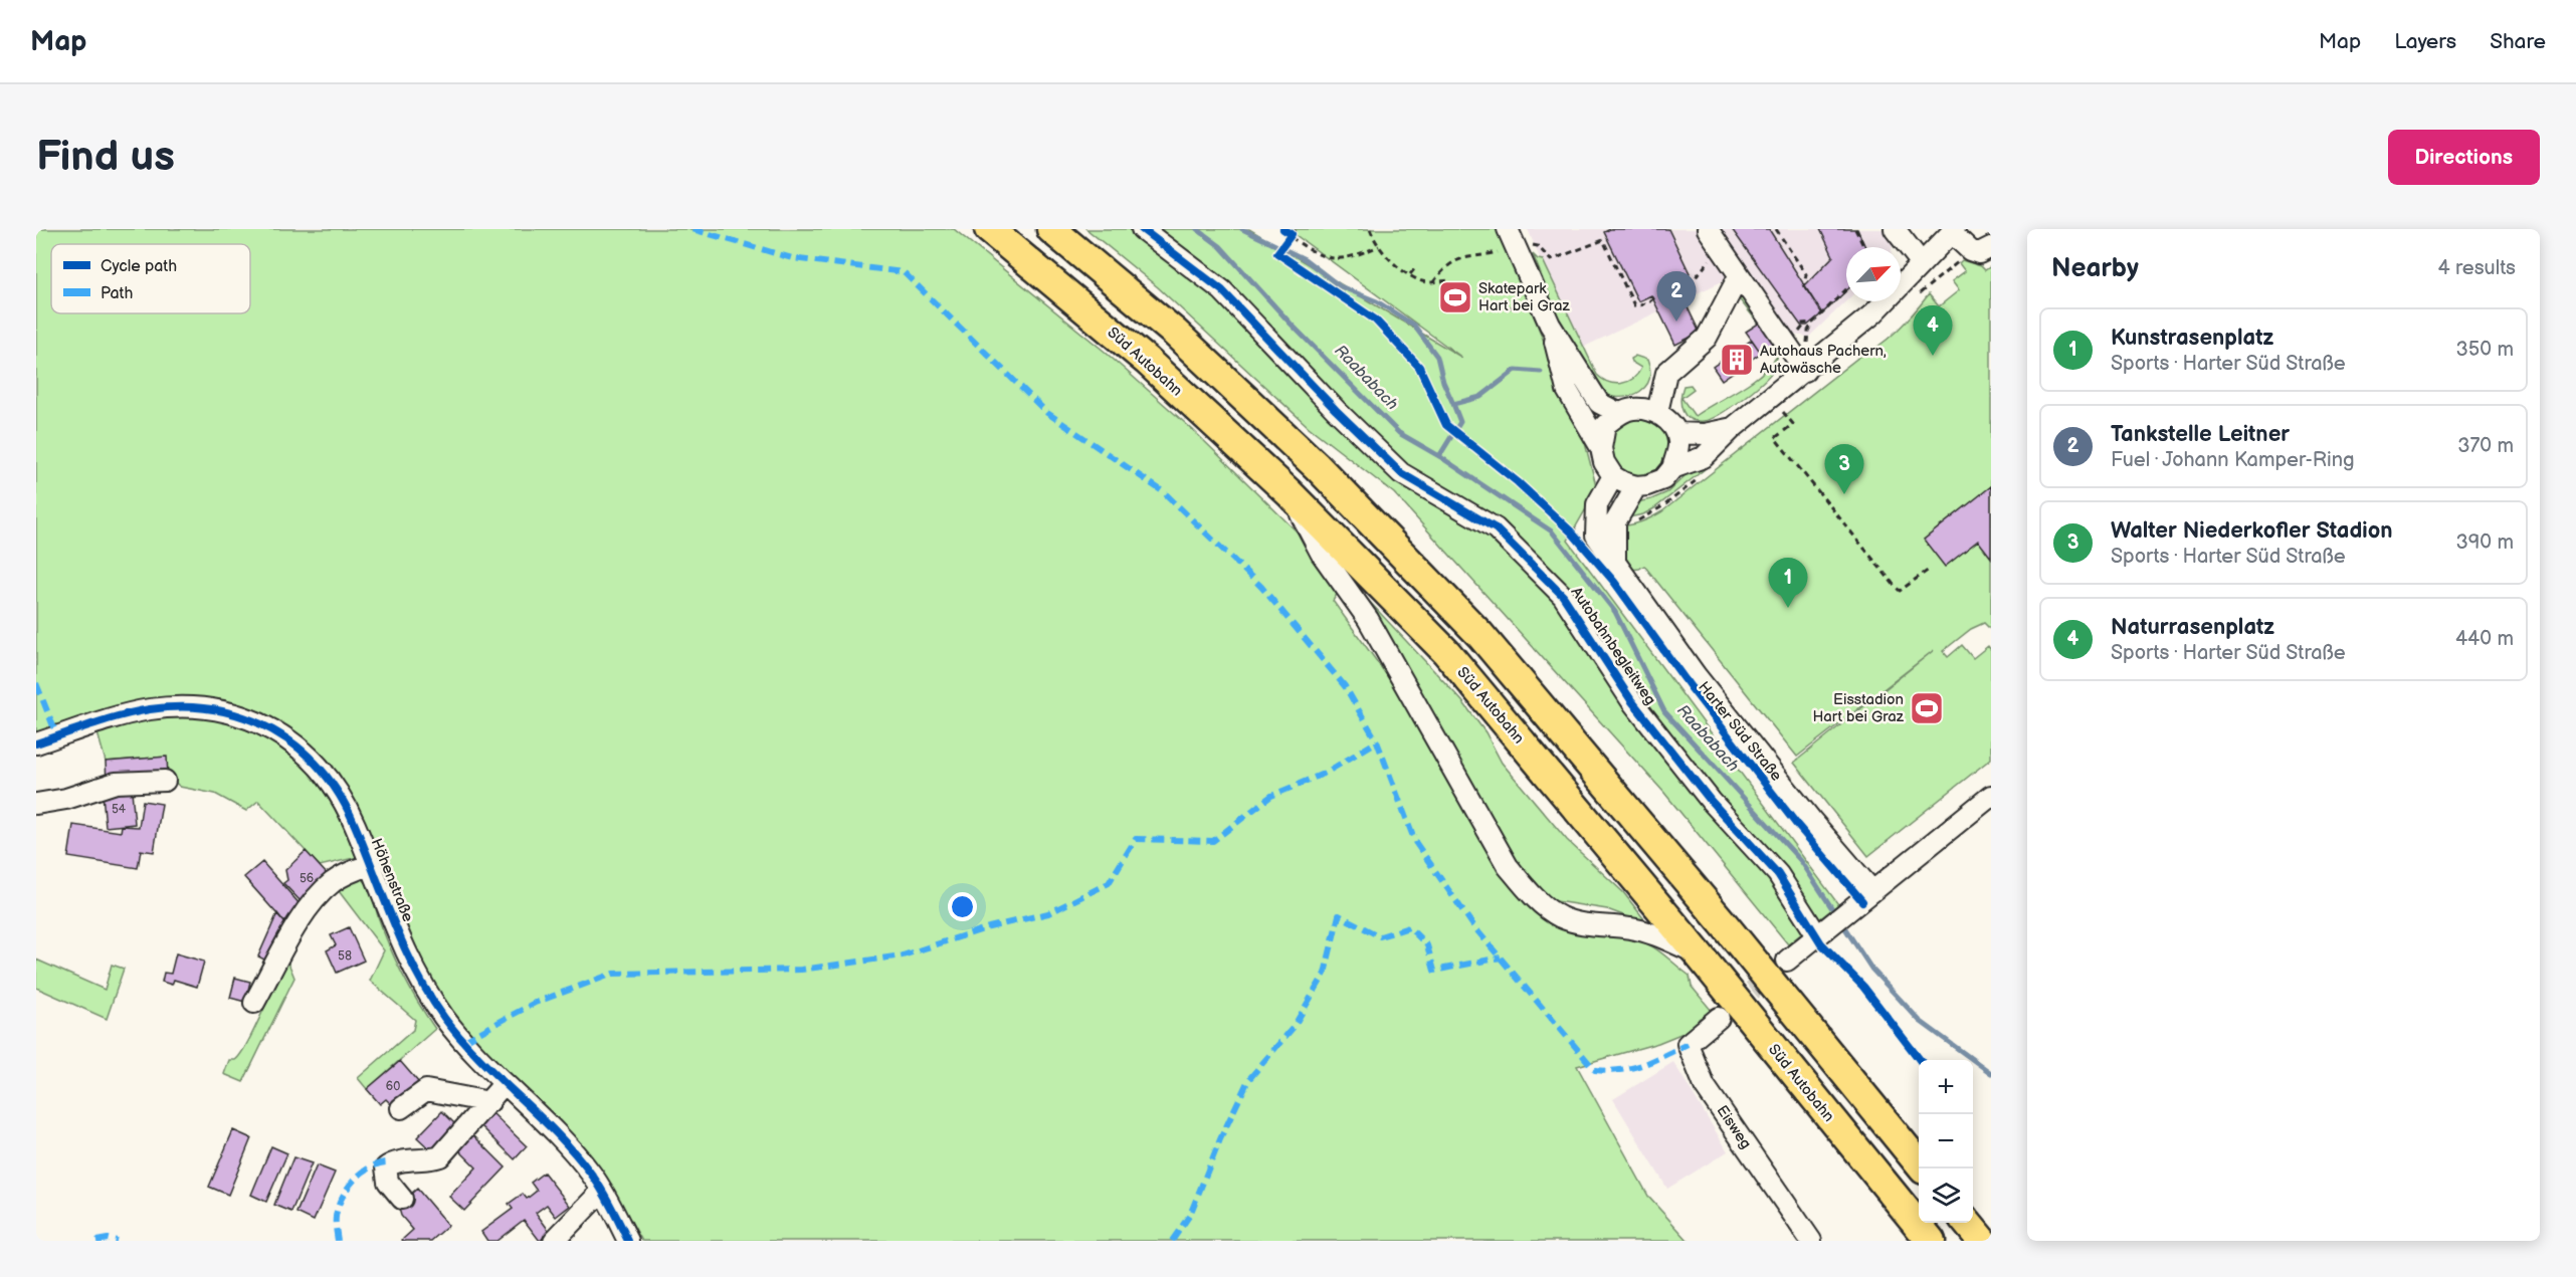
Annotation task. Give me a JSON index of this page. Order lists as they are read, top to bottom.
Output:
{
  "streets": {
    "highway": ["Süd Autobahn"],
    "street": [
      "Autobahnbegleitweg",
      "Harter Süd Straße",
      "Höhenstraße",
      "Eisweg"
    ]
  },
  "water": ["Raababach"],
  "places": {
    "sports": ["Skatepark Hart bei Graz", "Eisstadion Hart bei Graz"],
    "building": ["Autohaus Pachern, Autowäsche"]
  },
  "house_numbers": [
    "54",
    "56",
    "58",
    "60"
  ],
  "legend": ["Cycle path", "Path"],
  "north": "top right",
  "page": {
    "header": "Map",
    "nav": ["Map", "Layers", "Share"],
    "buttons": "Directions",
    "title": "Find us",
    "heading": ["Nearby", "4 results"],
    "pins": [
      "2",
      "4",
      "3",
      "1"
    ],
    "list": [
      {
        "mark": "1",
        "name": "Kunstrasenplatz",
        "note": "Sports · Harter Süd Straße",
        "value": "350 m"
      },
      {
        "mark": "2",
        "name": "Tankstelle Leitner",
        "note": "Fuel · Johann Kamper-Ring",
        "value": "370 m"
      },
      {
        "mark": "3",
        "name": "Walter Niederkofler Stadion",
        "note": "Sports · Harter Süd Straße",
        "value": "390 m"
      },
      {
        "mark": "4",
        "name": "Naturrasenplatz",
        "note": "Sports · Harter Süd Straße",
        "value": "440 m"
      }
    ],
    "map_buttons": ["+", "−"]
  }
}
